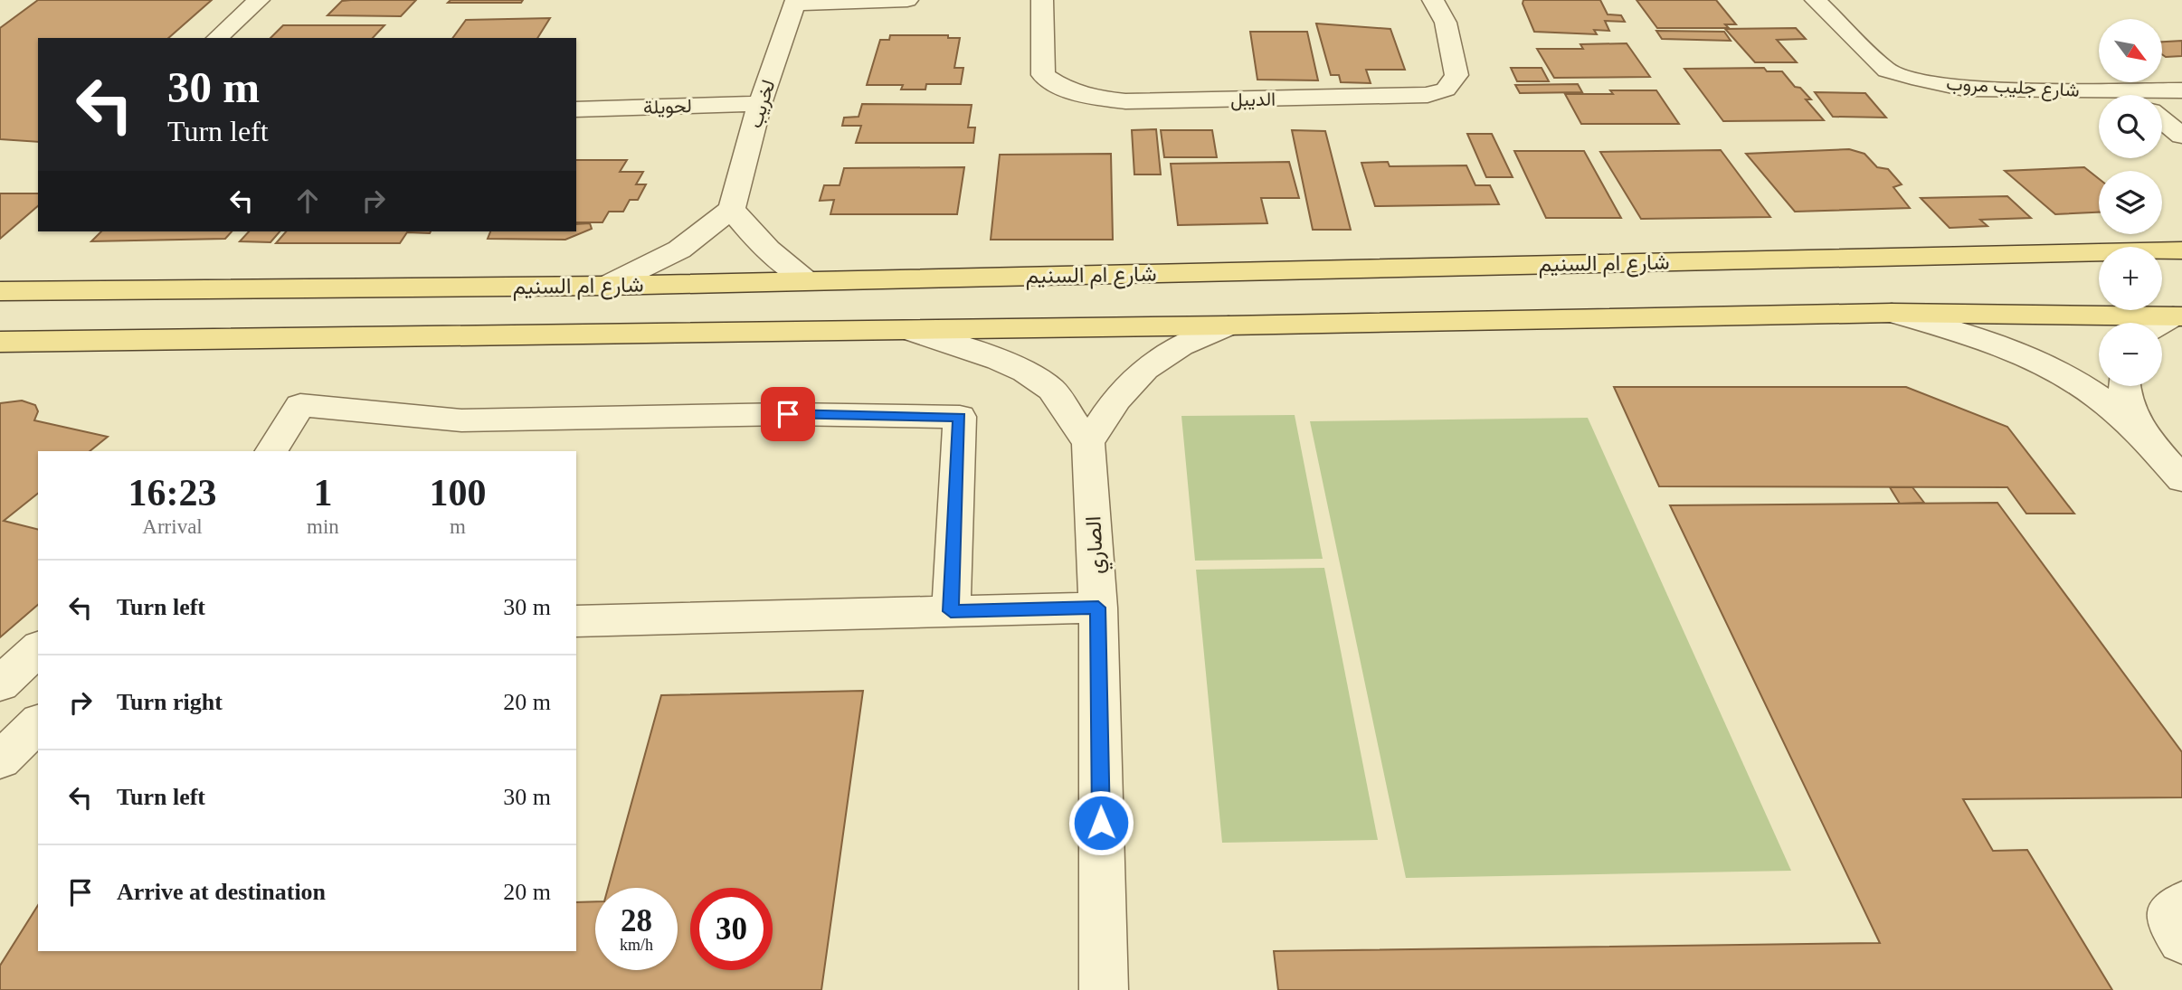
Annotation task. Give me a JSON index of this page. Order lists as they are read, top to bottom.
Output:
{
  "streets": {
    "main road": ["شارع ام السنيم"],
    "street": [
      "شارع جليب مروب",
      "الديبل",
      "لخريب",
      "لحويلة",
      "الصاري"
    ]
  },
  "crossings": [
    ["لخريب", "لحويلة"]
  ],
  "north": "bottom right",
  "page": {
    "map_buttons": ["+", "−"],
    "turn": ["30 m", "Turn left"],
    "eta": [
      "16:23",
      "Arrival",
      "1",
      "min",
      "100",
      "m"
    ],
    "list": [
      {
        "name": "Turn left",
        "value": "30 m"
      },
      {
        "name": "Turn right",
        "value": "20 m"
      },
      {
        "name": "Turn left",
        "value": "30 m"
      },
      {
        "name": "Arrive at destination",
        "value": "20 m"
      }
    ],
    "speed": "28 km/h",
    "limit": "30"
  }
}
